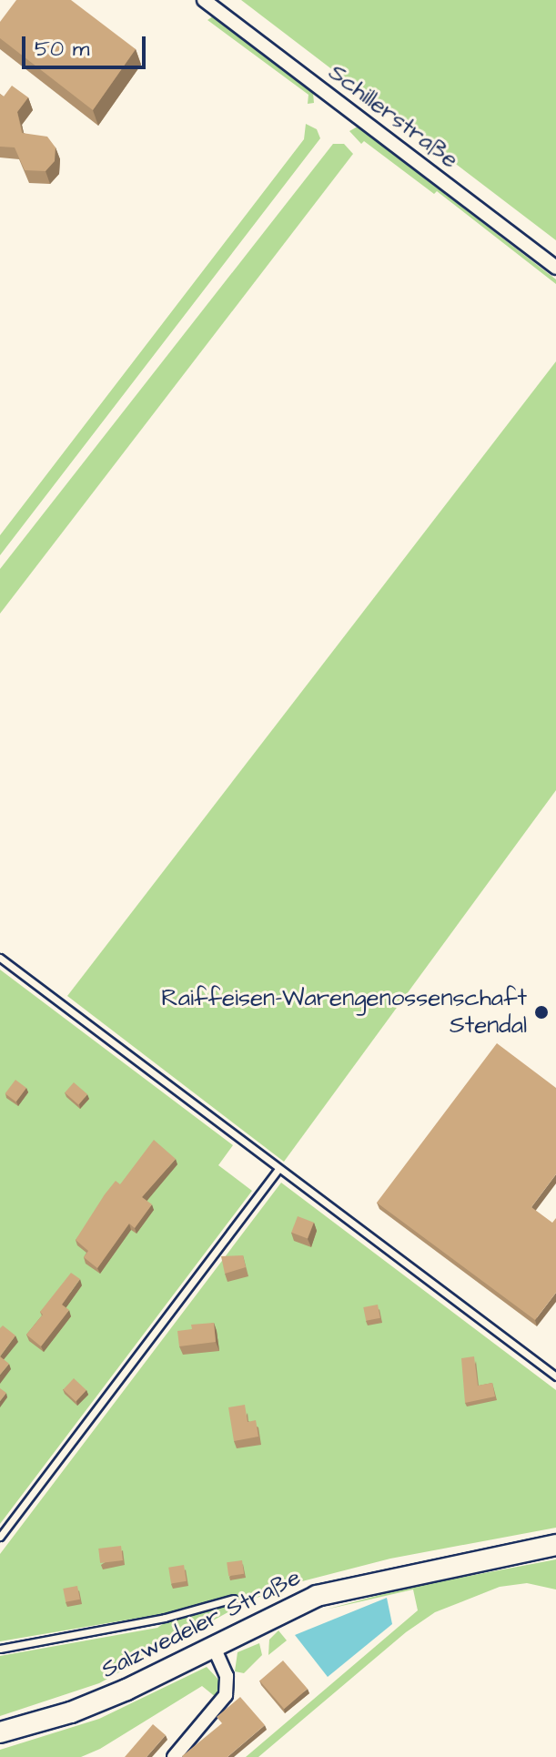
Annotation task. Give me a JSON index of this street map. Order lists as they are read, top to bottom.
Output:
{
  "streets": {
    "main road": ["Salzwedeler Straße"],
    "street": ["Schillerstraße"]
  },
  "places": ["Raiffeisen-Warengenossenschaft Stendal"],
  "scale_bar": "50 m"
}
